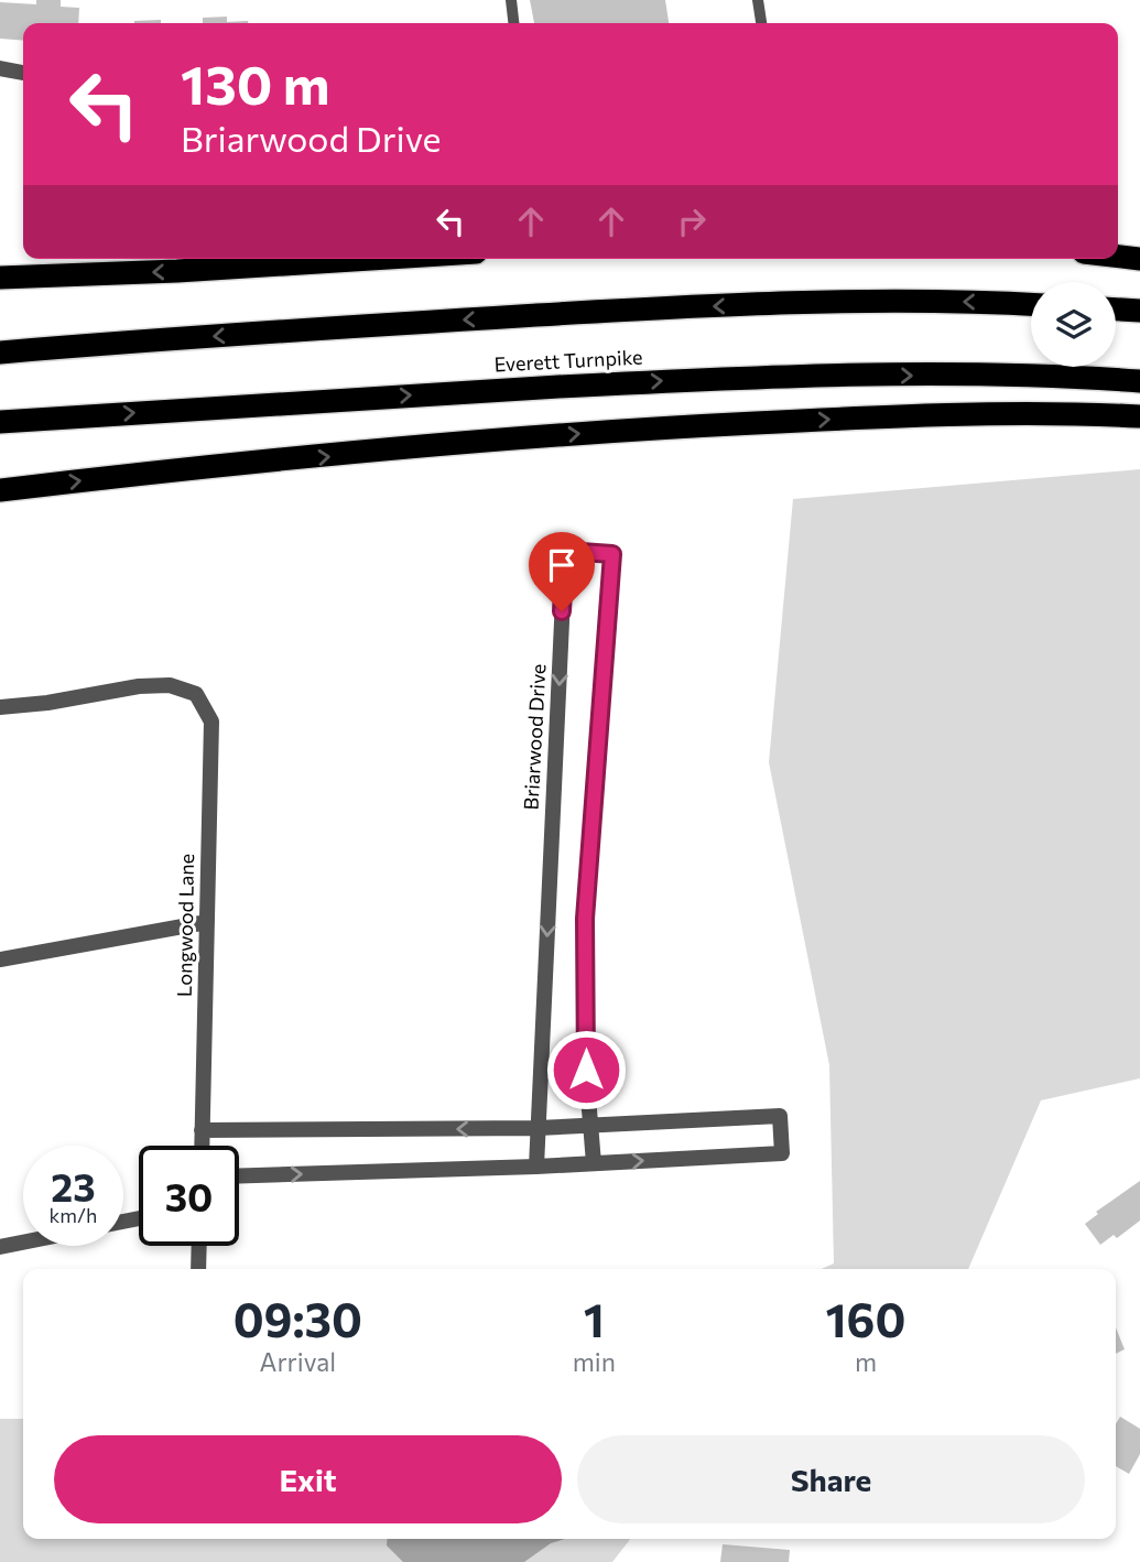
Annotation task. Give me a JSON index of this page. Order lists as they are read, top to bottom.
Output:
{
  "streets": {
    "highway": ["Everett Turnpike"],
    "street": ["Briarwood Drive", "Longwood Lane"]
  },
  "page": {
    "turn": ["130 m", "Briarwood Drive"],
    "speed": "23 km/h",
    "limit": "30",
    "eta": [
      "09:30",
      "Arrival",
      "1",
      "min",
      "160",
      "m"
    ],
    "buttons": ["Exit", "Share"]
  }
}
